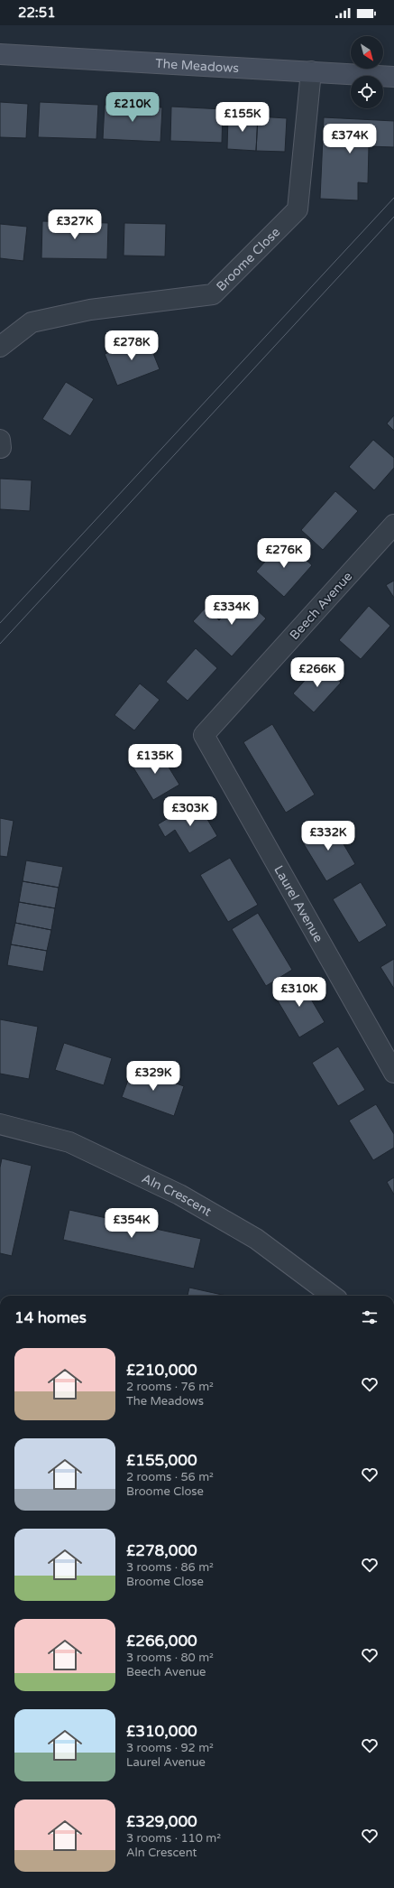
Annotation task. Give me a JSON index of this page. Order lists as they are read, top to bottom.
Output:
{
  "streets": {
    "street": [
      "The Meadows",
      "Broome Close",
      "Beech Avenue",
      "Laurel Avenue",
      "Aln Crescent"
    ]
  },
  "crossings": [
    ["The Meadows", "Broome Close"],
    ["Beech Avenue", "Laurel Avenue"]
  ],
  "north": "bottom right",
  "page": {
    "status": "22:51",
    "price": [
      "£210K",
      "£155K",
      "£374K",
      "£327K",
      "£278K",
      "£276K",
      "£334K",
      "£266K",
      "£135K",
      "£303K",
      "£332K",
      "£310K",
      "£329K",
      "£354K"
    ],
    "heading": "14 homes",
    "list": [
      {
        "name": "£210,000",
        "note": "2 rooms · 76 m² · The Meadows"
      },
      {
        "name": "£155,000",
        "note": "2 rooms · 56 m² · Broome Close"
      },
      {
        "name": "£278,000",
        "note": "3 rooms · 86 m² · Broome Close"
      },
      {
        "name": "£266,000",
        "note": "3 rooms · 80 m² · Beech Avenue"
      },
      {
        "name": "£310,000",
        "note": "3 rooms · 92 m² · Laurel Avenue"
      },
      {
        "name": "£329,000",
        "note": "3 rooms · 110 m² · Aln Crescent"
      }
    ]
  }
}
